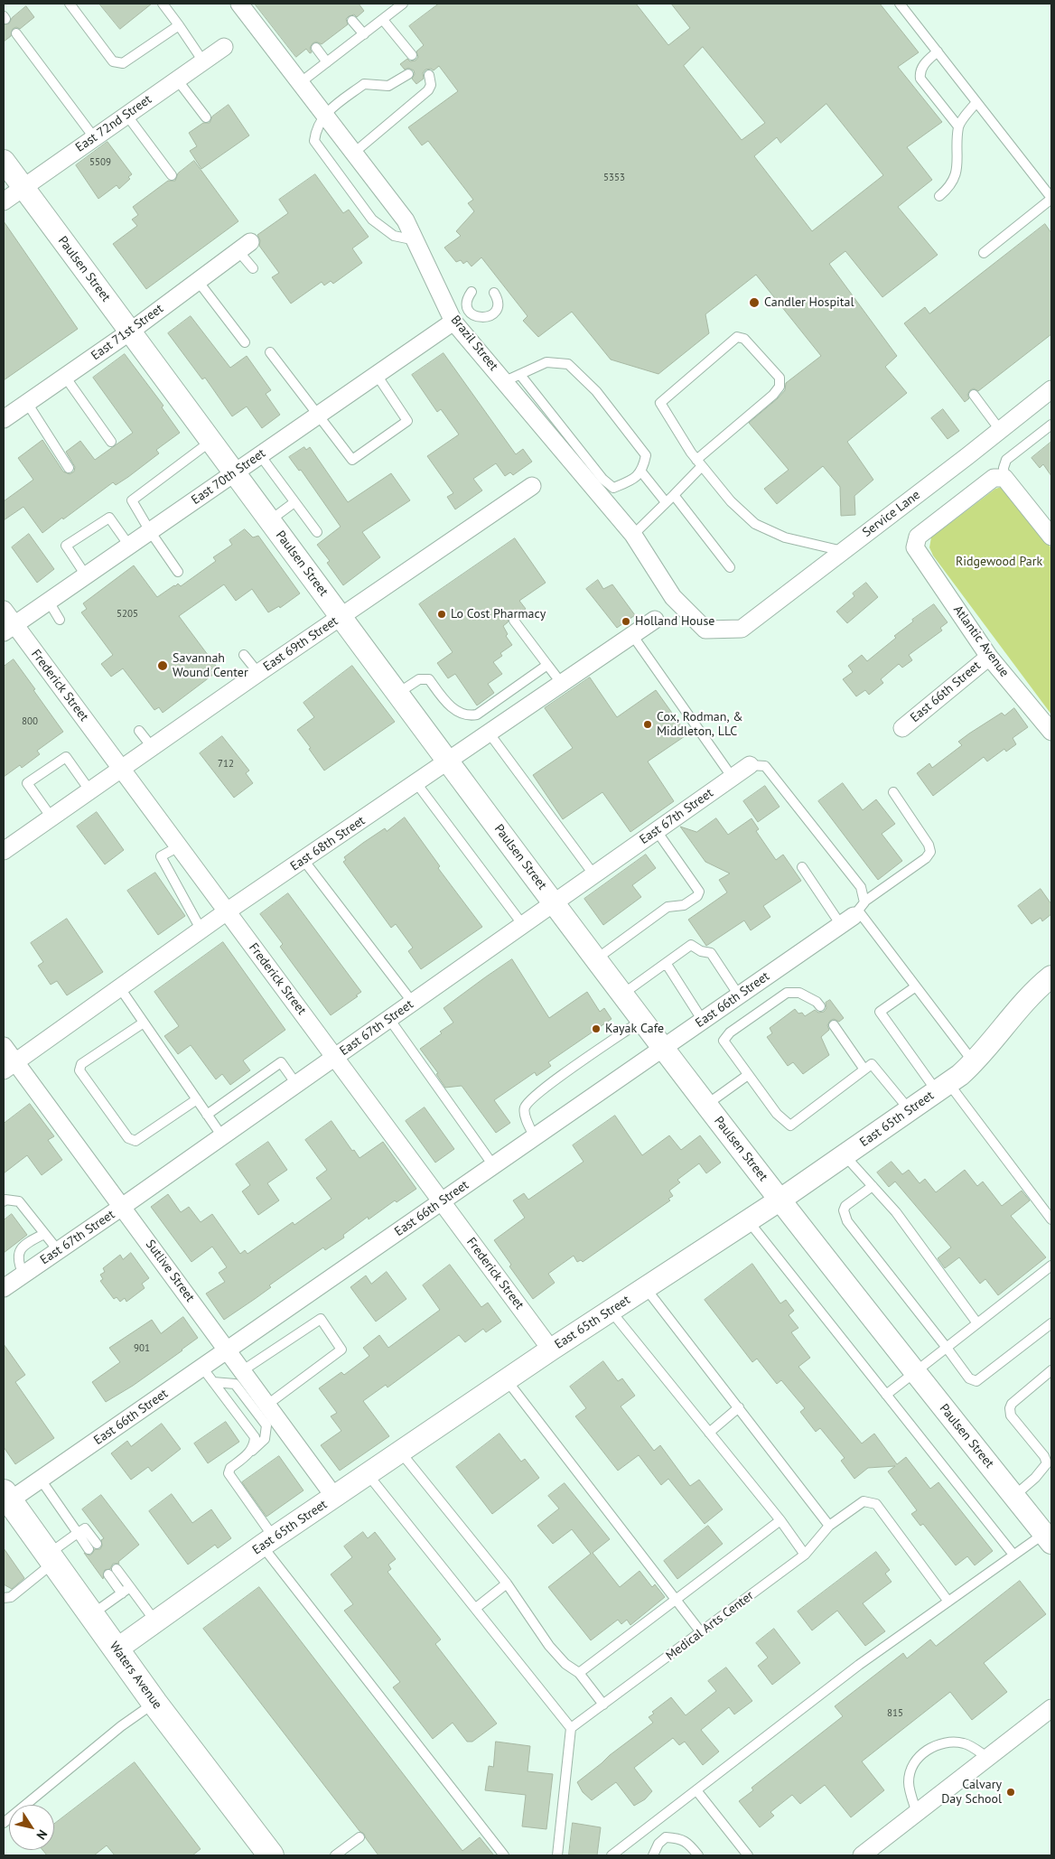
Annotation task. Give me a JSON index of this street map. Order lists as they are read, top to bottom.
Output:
{
  "streets": {
    "main road": ["Waters Avenue"],
    "street": [
      "East 72nd Street",
      "Paulsen Street",
      "East 71st Street",
      "Brazil Street",
      "East 70th Street",
      "Service Lane",
      "Atlantic Avenue",
      "East 69th Street",
      "Frederick Street",
      "East 66th Street",
      "East 67th Street",
      "East 68th Street",
      "East 65th Street",
      "Sutlive Street"
    ],
    "lane": ["Medical Arts Center"]
  },
  "crossings": [
    ["East 72nd Street", "Paulsen Street"],
    ["Paulsen Street", "East 71st Street"],
    ["Paulsen Street", "East 70th Street"],
    ["Paulsen Street", "East 69th Street"],
    ["Paulsen Street", "East 66th Street"],
    ["Paulsen Street", "East 67th Street"],
    ["Paulsen Street", "East 68th Street"],
    ["Paulsen Street", "East 65th Street"],
    ["Brazil Street", "East 70th Street"],
    ["Brazil Street", "Service Lane"],
    ["East 70th Street", "Frederick Street"],
    ["Atlantic Avenue", "East 66th Street"],
    ["East 69th Street", "Frederick Street"],
    ["Frederick Street", "East 66th Street"],
    ["Frederick Street", "East 67th Street"],
    ["Frederick Street", "East 68th Street"],
    ["Frederick Street", "East 65th Street"],
    ["East 66th Street", "Sutlive Street"],
    ["East 66th Street", "Waters Avenue"],
    ["East 67th Street", "Sutlive Street"],
    ["East 68th Street", "Sutlive Street"],
    ["East 65th Street", "Sutlive Street"],
    ["East 65th Street", "Waters Avenue"]
  ],
  "parks": ["Ridgewood Park"],
  "places": [
    "Candler Hospital",
    "Lo Cost Pharmacy",
    "Holland House",
    "Savannah Wound Center",
    "Cox, Rodman, & Middleton, LLC",
    "Kayak Cafe",
    "Calvary Day School"
  ],
  "house_numbers": [
    "5509",
    "5353",
    "5205",
    "800",
    "712",
    "901",
    "815"
  ],
  "north": "bottom right"
}
